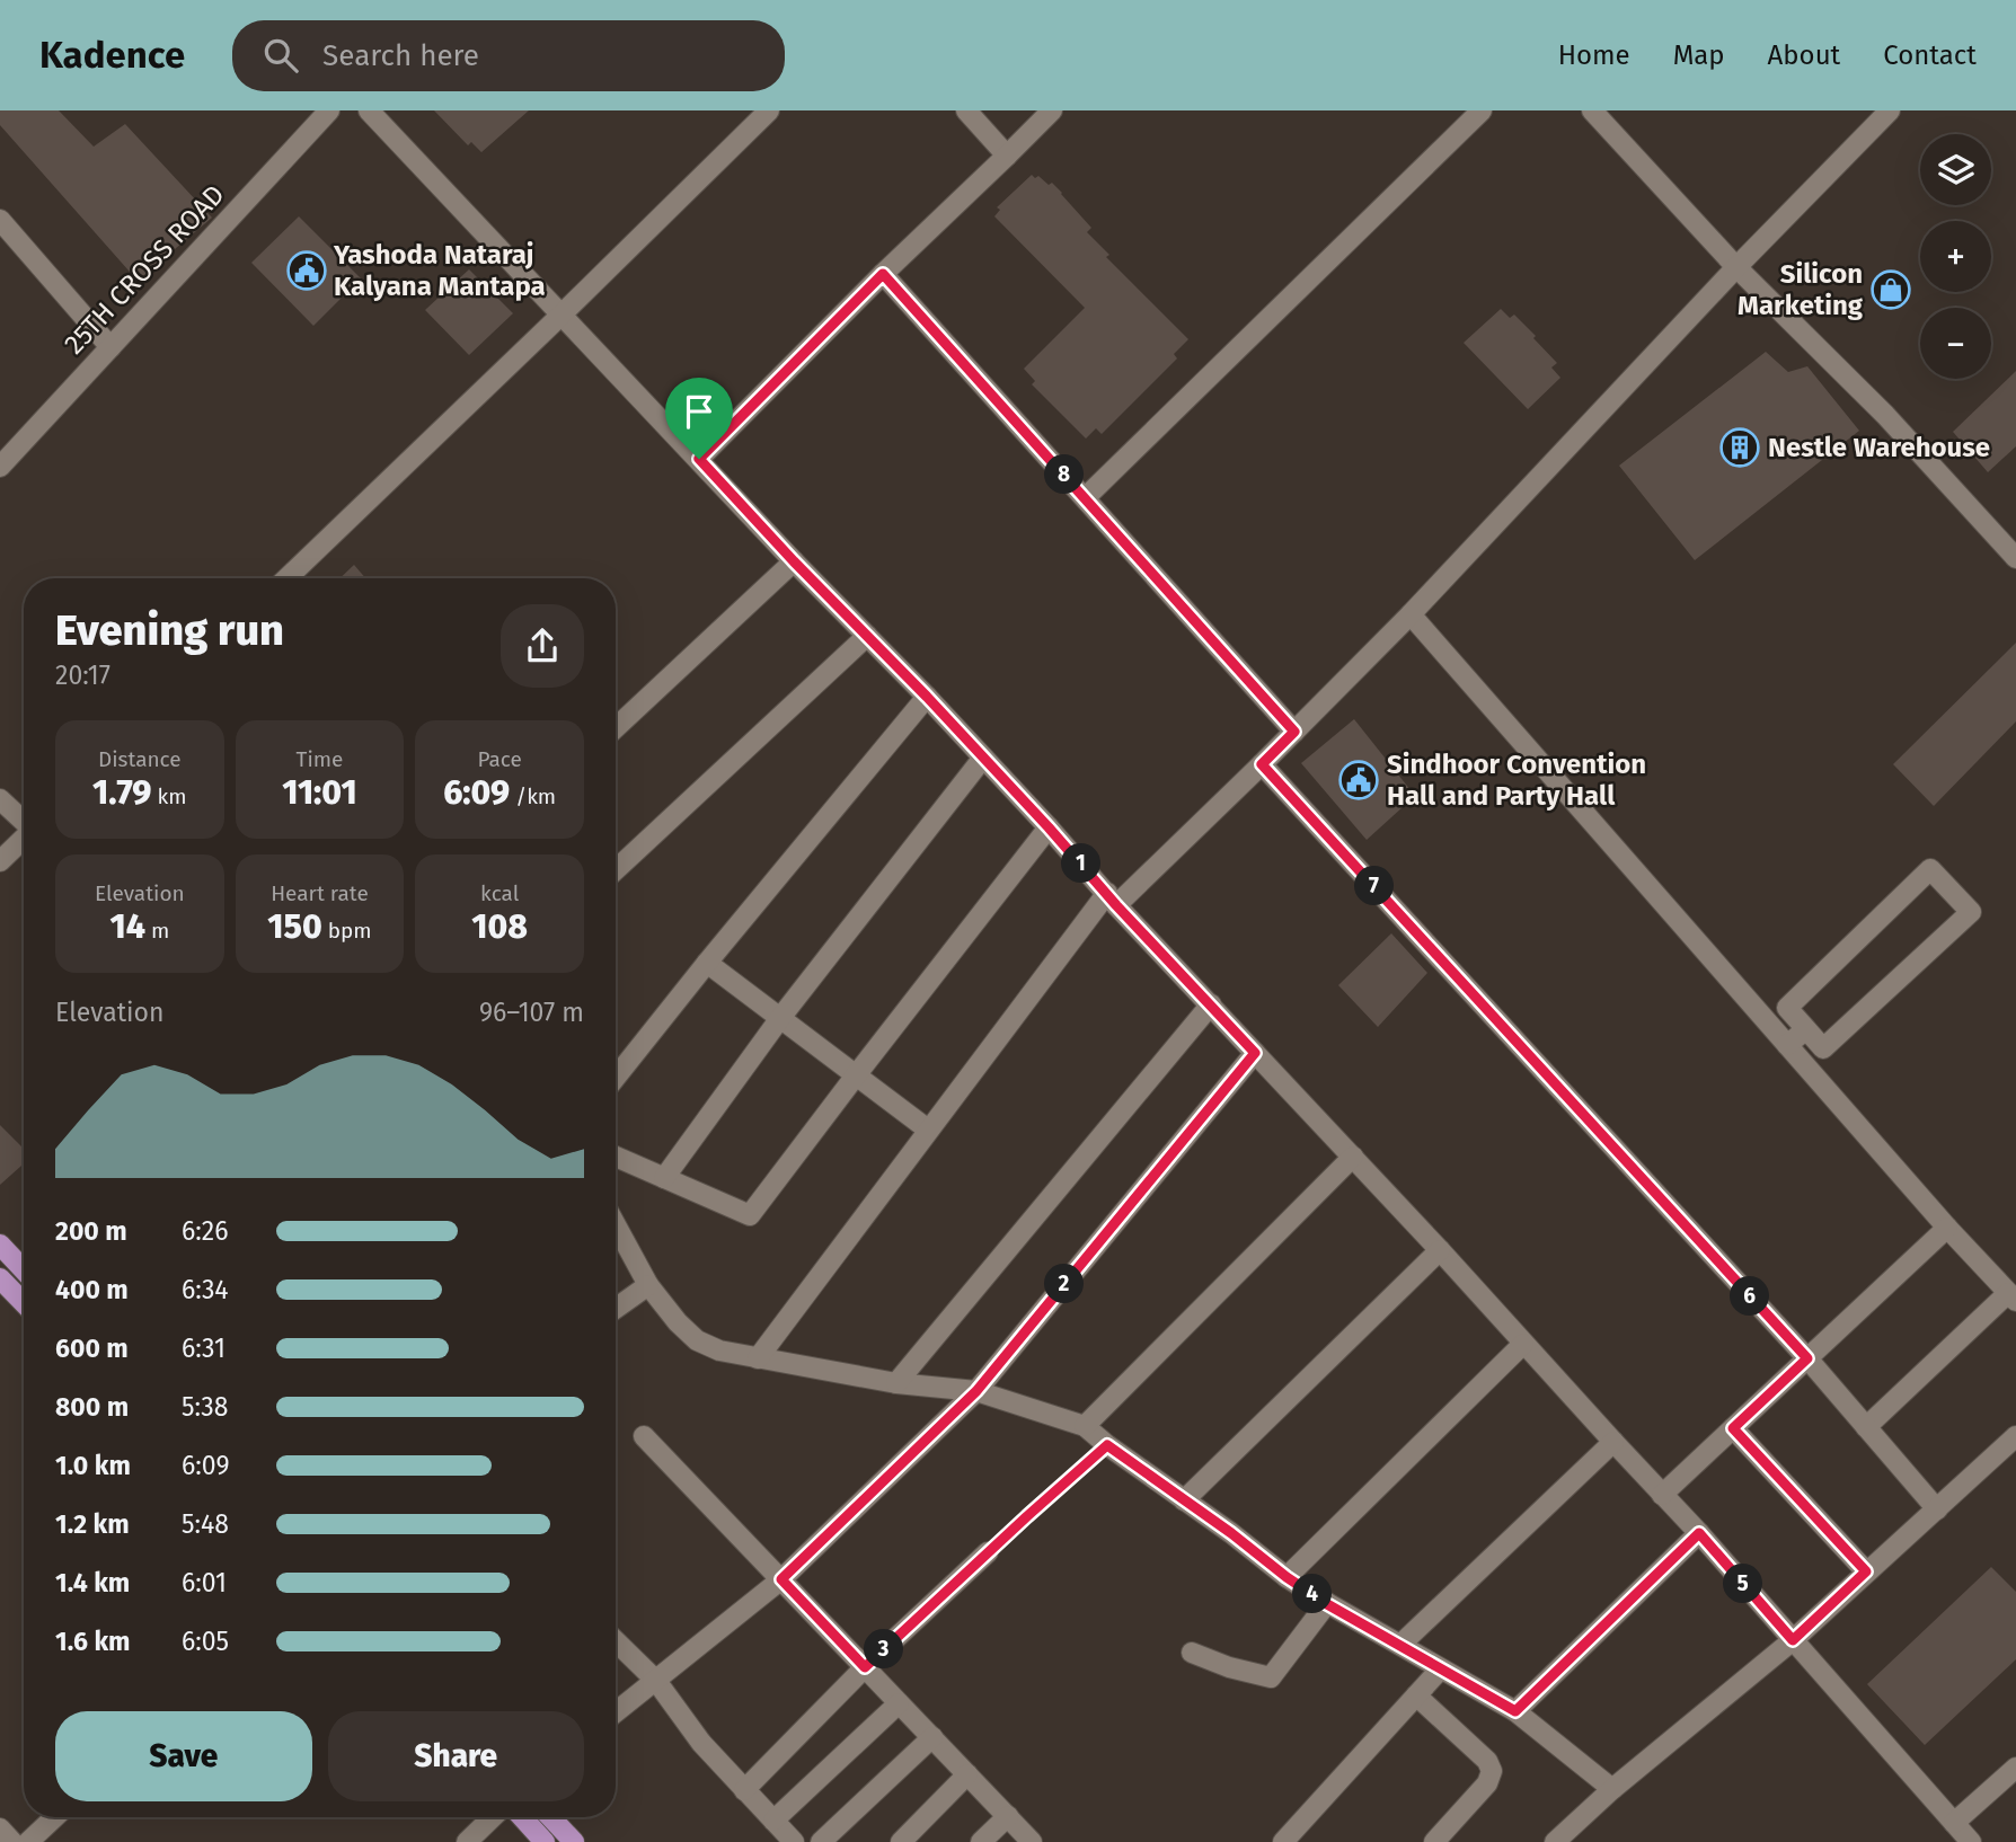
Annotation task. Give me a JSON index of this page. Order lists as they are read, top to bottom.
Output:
{
  "streets": {
    "street": ["25TH CROSS ROAD"]
  },
  "places": {
    "public building": ["Yashoda Nataraj Kalyana Mantapa", "Sindhoor Convention Hall and Party Hall"],
    "shop": ["Silicon Marketing"],
    "building": ["Nestle Warehouse"]
  },
  "page": {
    "header": "Kadence",
    "search": "Search here",
    "nav": [
      "Home",
      "Map",
      "About",
      "Contact"
    ],
    "map_buttons": ["+", "−"],
    "pins": [
      "8",
      "1",
      "7",
      "2",
      "6",
      "5",
      "4",
      "3"
    ],
    "heading": ["Evening run", "20:17"],
    "stats": [
      ["Distance", "1.79 km"],
      ["Time", "11:01"],
      ["Pace", "6:09 /km"],
      ["Elevation", "14 m"],
      ["Heart rate", "150 bpm"],
      ["kcal", "108"]
    ],
    "chart": ["Elevation", "96–107 m"],
    "list": [
      {
        "name": "200 m",
        "note": "6:26"
      },
      {
        "name": "400 m",
        "note": "6:34"
      },
      {
        "name": "600 m",
        "note": "6:31"
      },
      {
        "name": "800 m",
        "note": "5:38"
      },
      {
        "name": "1.0 km",
        "note": "6:09"
      },
      {
        "name": "1.2 km",
        "note": "5:48"
      },
      {
        "name": "1.4 km",
        "note": "6:01"
      },
      {
        "name": "1.6 km",
        "note": "6:05"
      }
    ],
    "buttons": ["Save", "Share"]
  }
}
